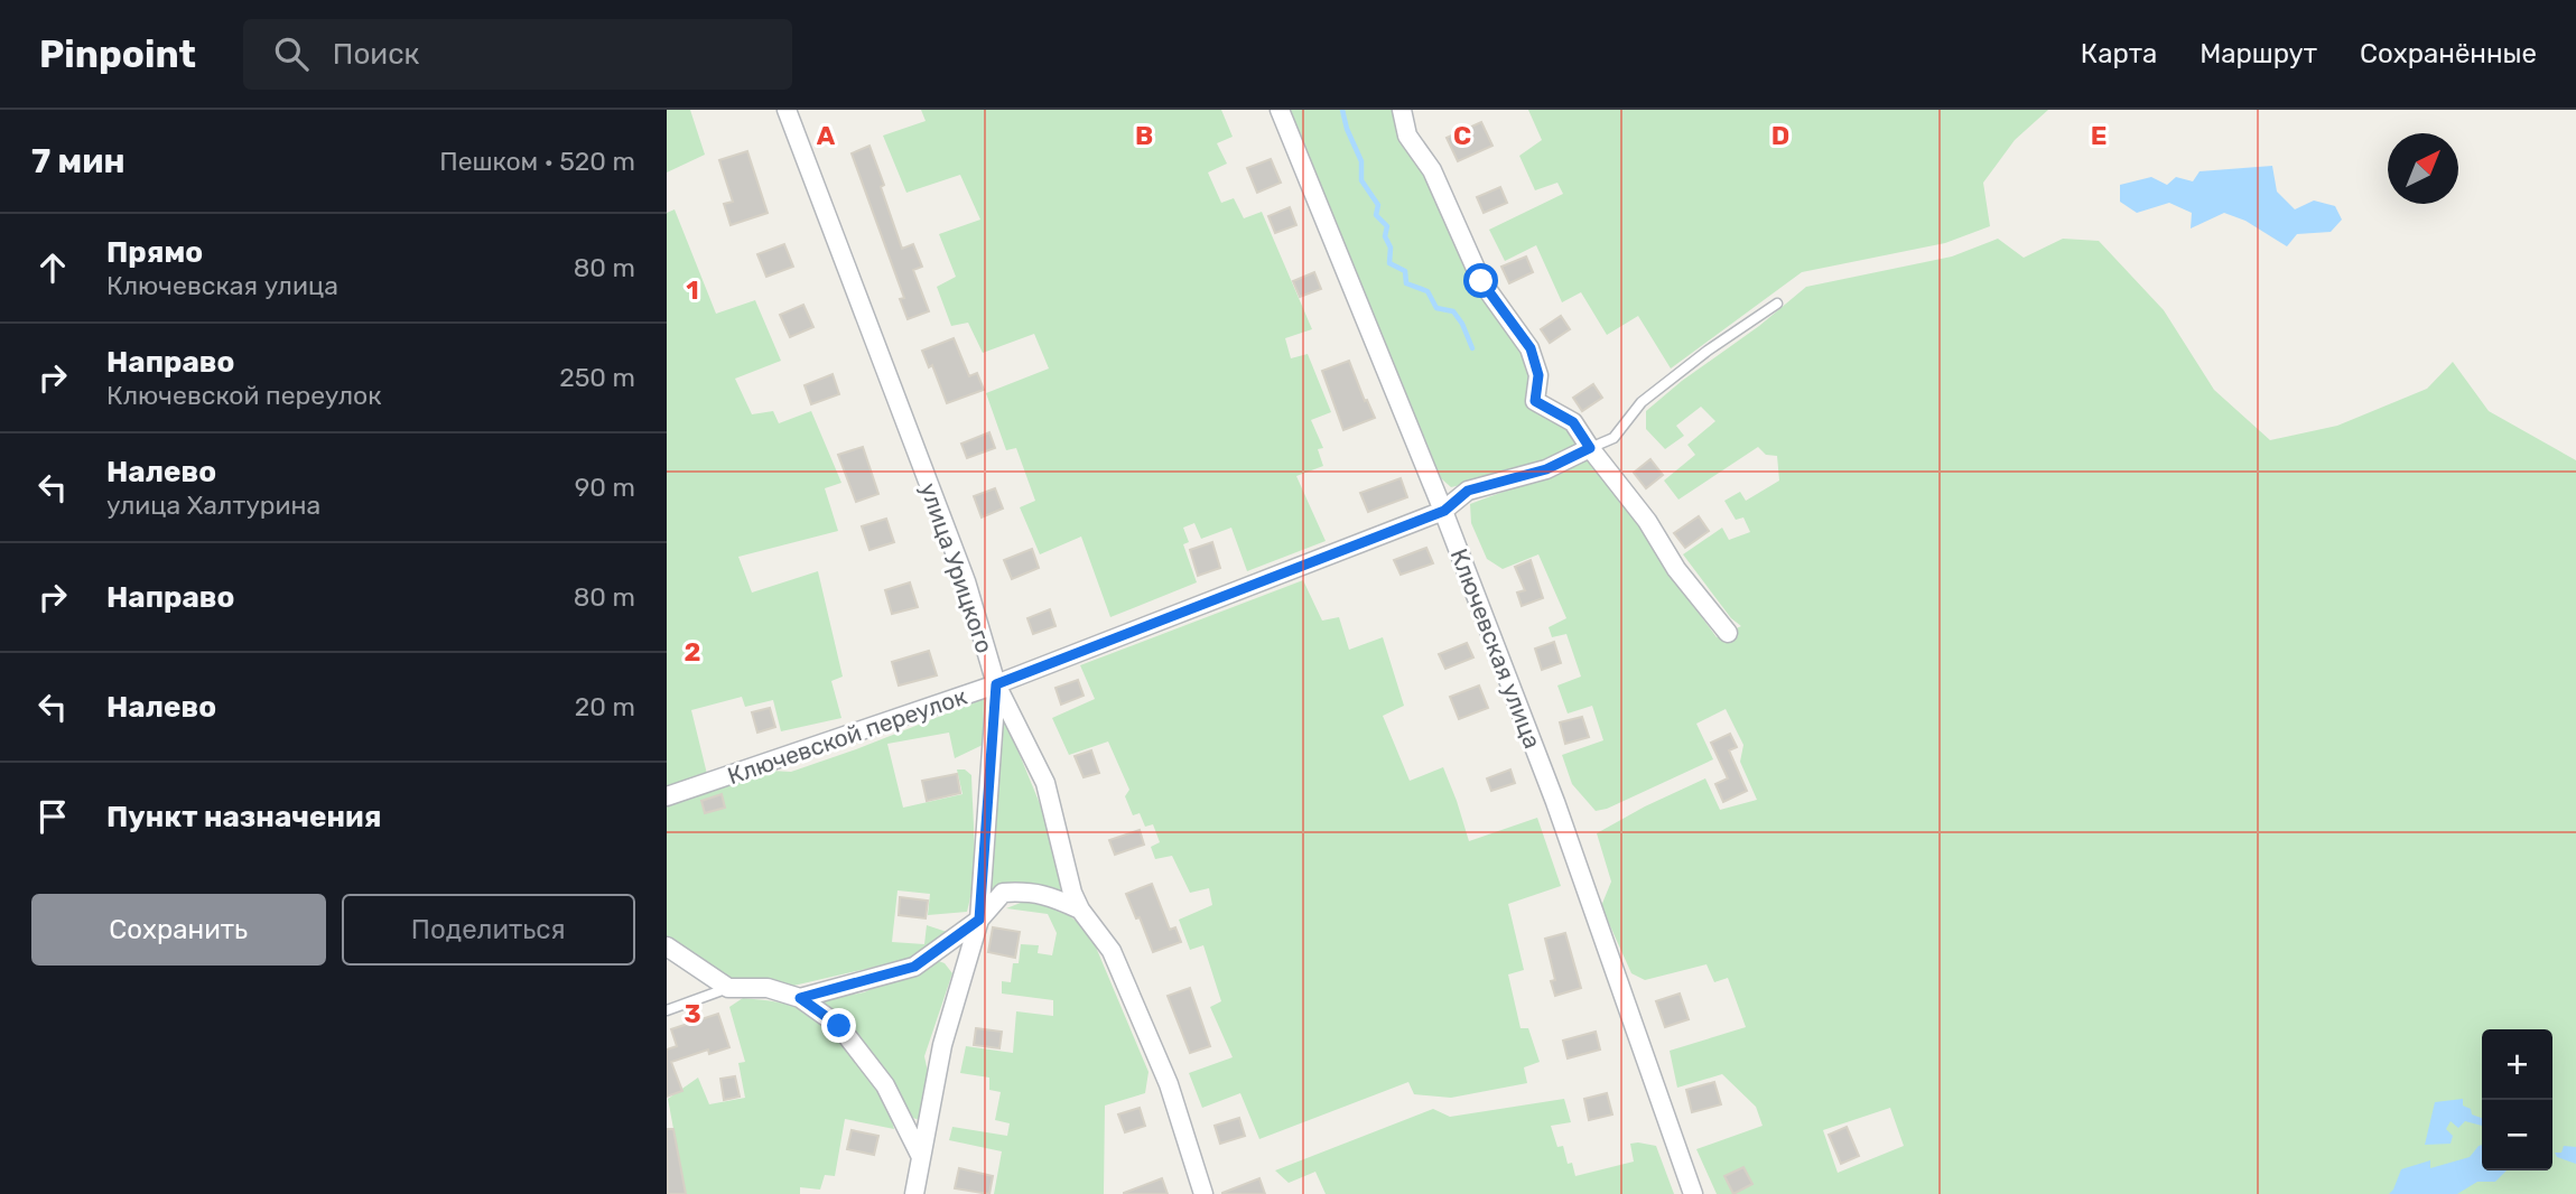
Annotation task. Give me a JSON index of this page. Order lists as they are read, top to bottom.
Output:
{
  "streets": {
    "street": ["улица Урицкого", "Ключевская улица", "Ключевской переулок"]
  },
  "crossings": [
    ["улица Урицкого", "Ключевской переулок"],
    ["Ключевская улица", "Ключевской переулок"]
  ],
  "north": "top right",
  "page": {
    "header": "Pinpoint",
    "search": "Поиск",
    "nav": ["Карта", "Маршрут", "Сохранённые"],
    "heading": ["7 мин", "Пешком · 520 m"],
    "list": [
      ["Прямо", "Ключевская улица", "80 m"],
      ["Направо", "Ключевской переулок", "250 m"],
      ["Налево", "улица Халтурина", "90 m"],
      ["Направо", "80 m"],
      ["Налево", "20 m"],
      "Пункт назначения"
    ],
    "buttons": ["Сохранить", "Поделиться"],
    "map_buttons": ["+", "−"]
  },
  "grid": {
    "columns": [
      "A",
      "B",
      "C",
      "D",
      "E"
    ],
    "rows": ["1", "2", "3"]
  }
}
